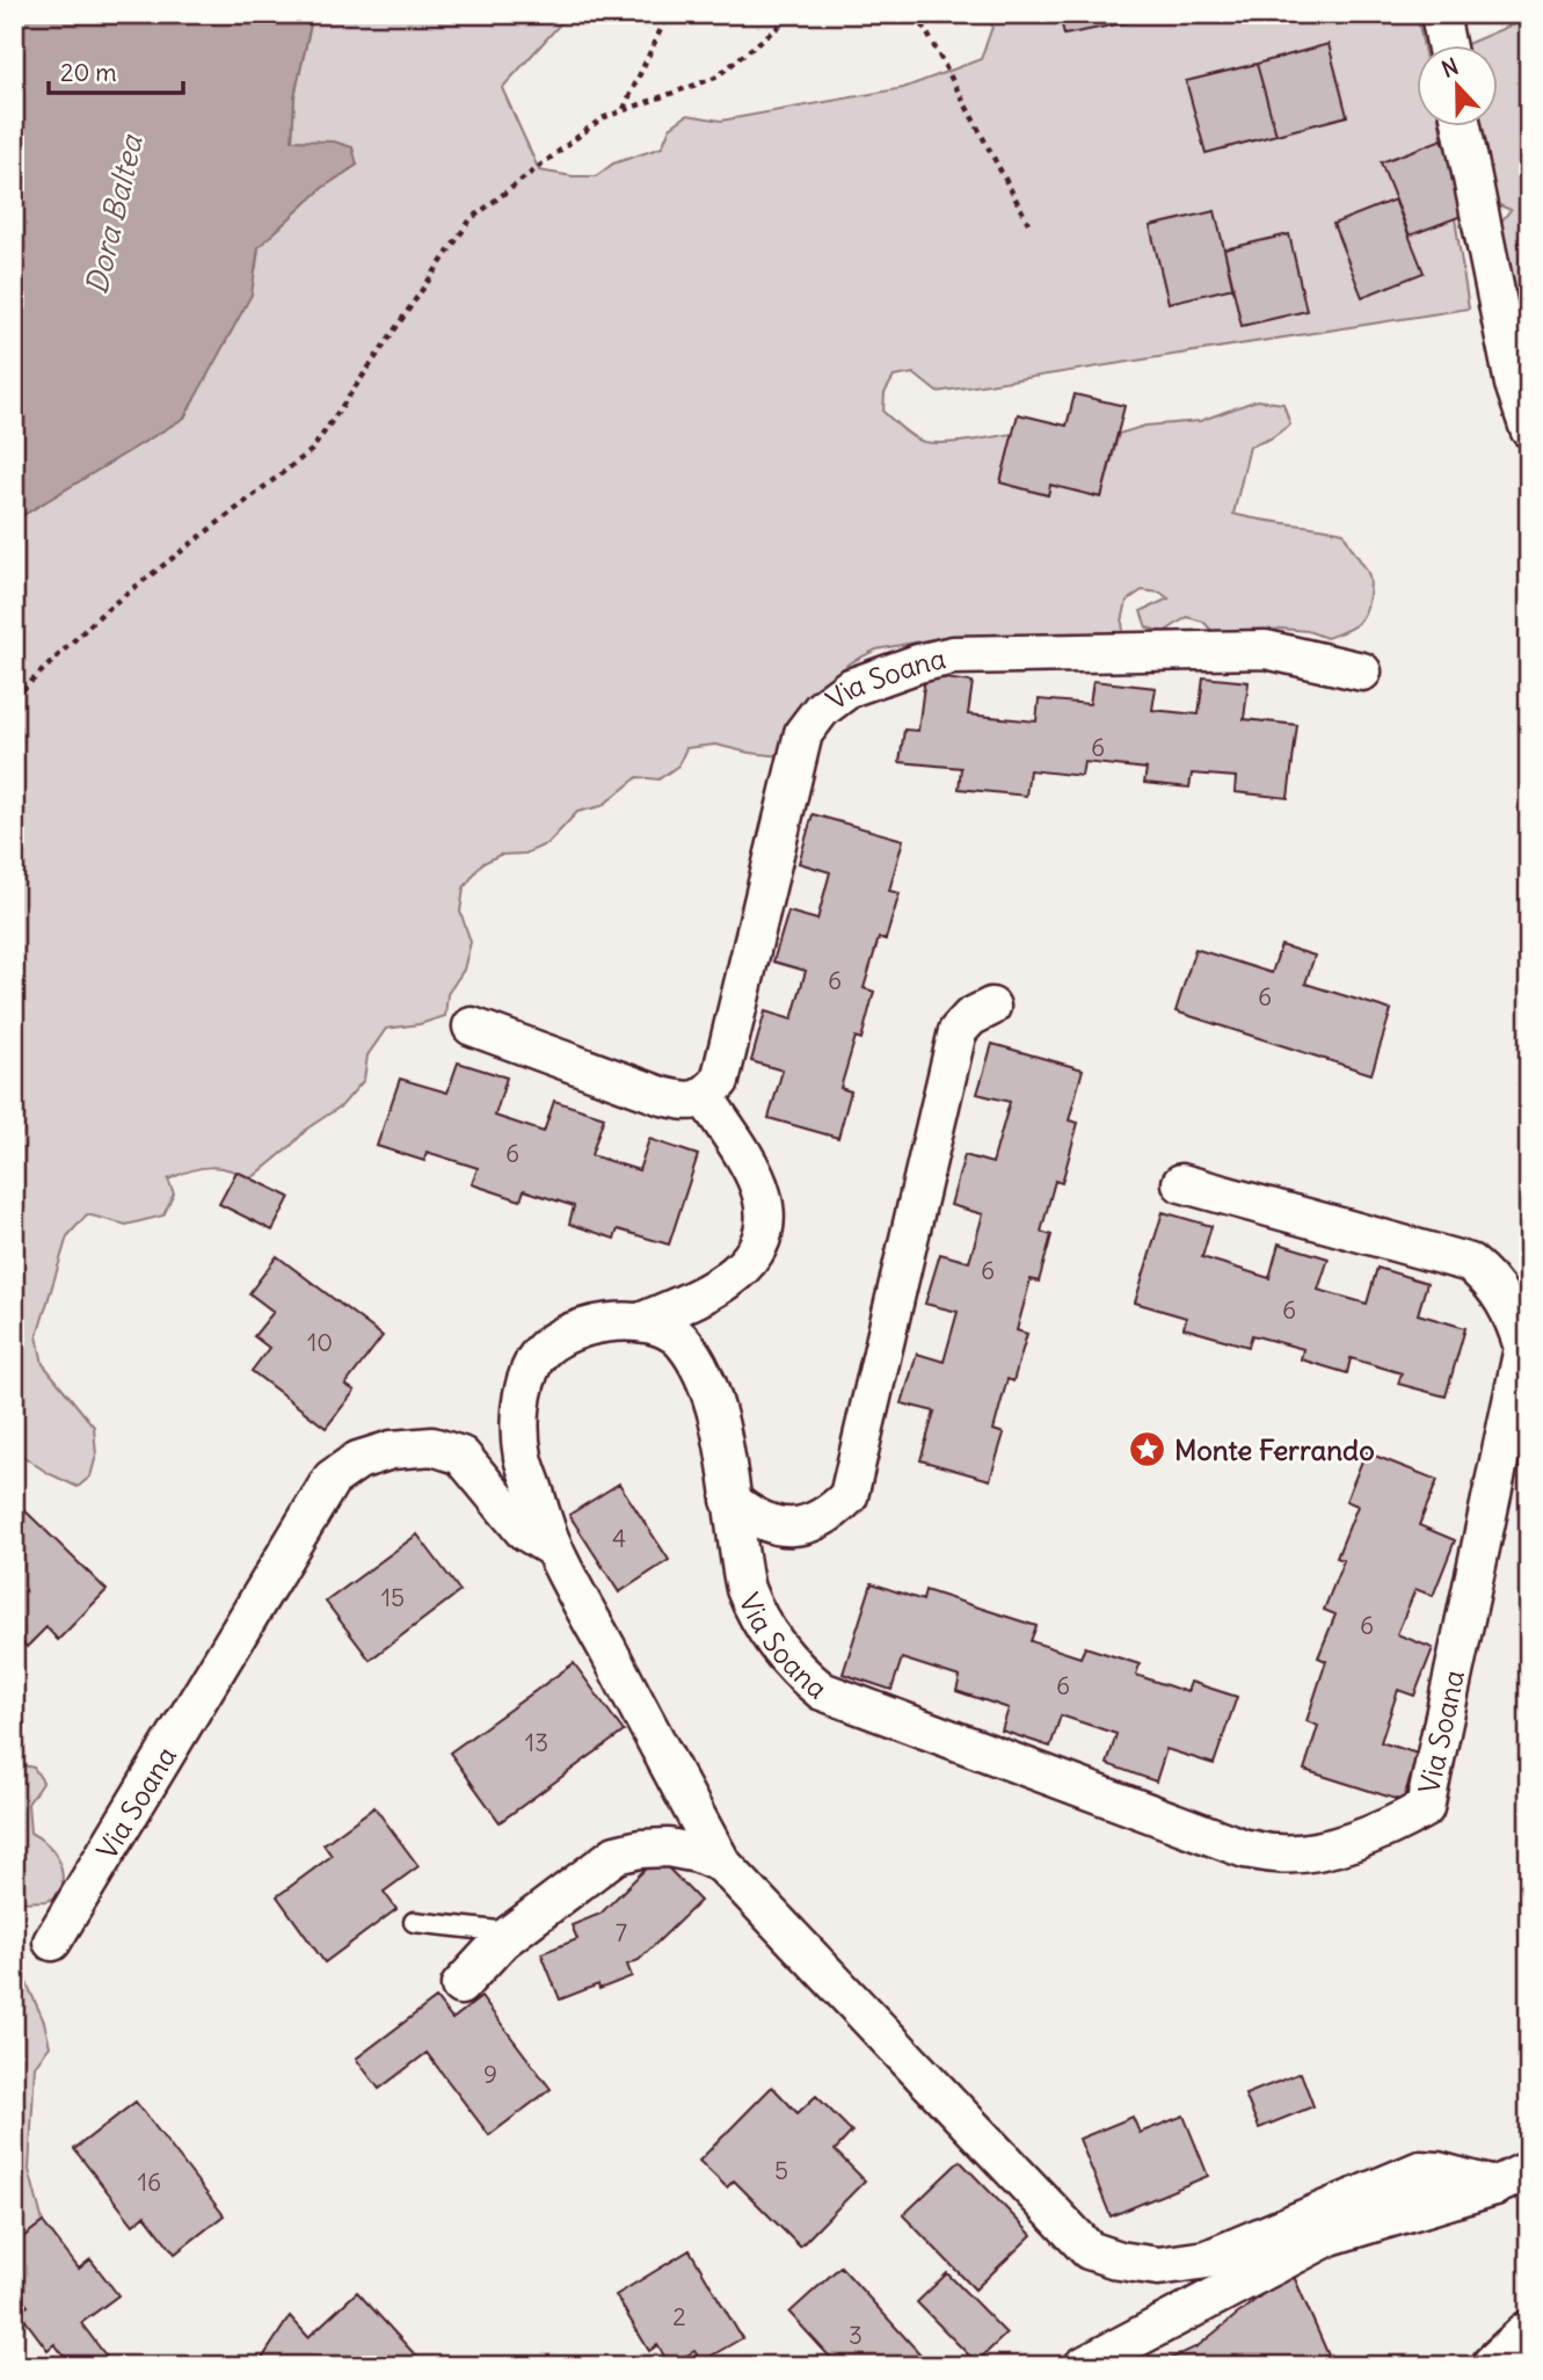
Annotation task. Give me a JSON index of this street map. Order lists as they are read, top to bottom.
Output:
{
  "streets": {
    "street": ["Via Soana"]
  },
  "water": ["Dora Baltea"],
  "places": {
    "place": ["Monte Ferrando"]
  },
  "house_numbers": [
    "6",
    "6",
    "6",
    "6",
    "6",
    "6",
    "10",
    "4",
    "15",
    "6",
    "6",
    "13",
    "7",
    "9",
    "5",
    "16",
    "2",
    "3"
  ],
  "scale_bar": "20 m",
  "north": "top"
}
